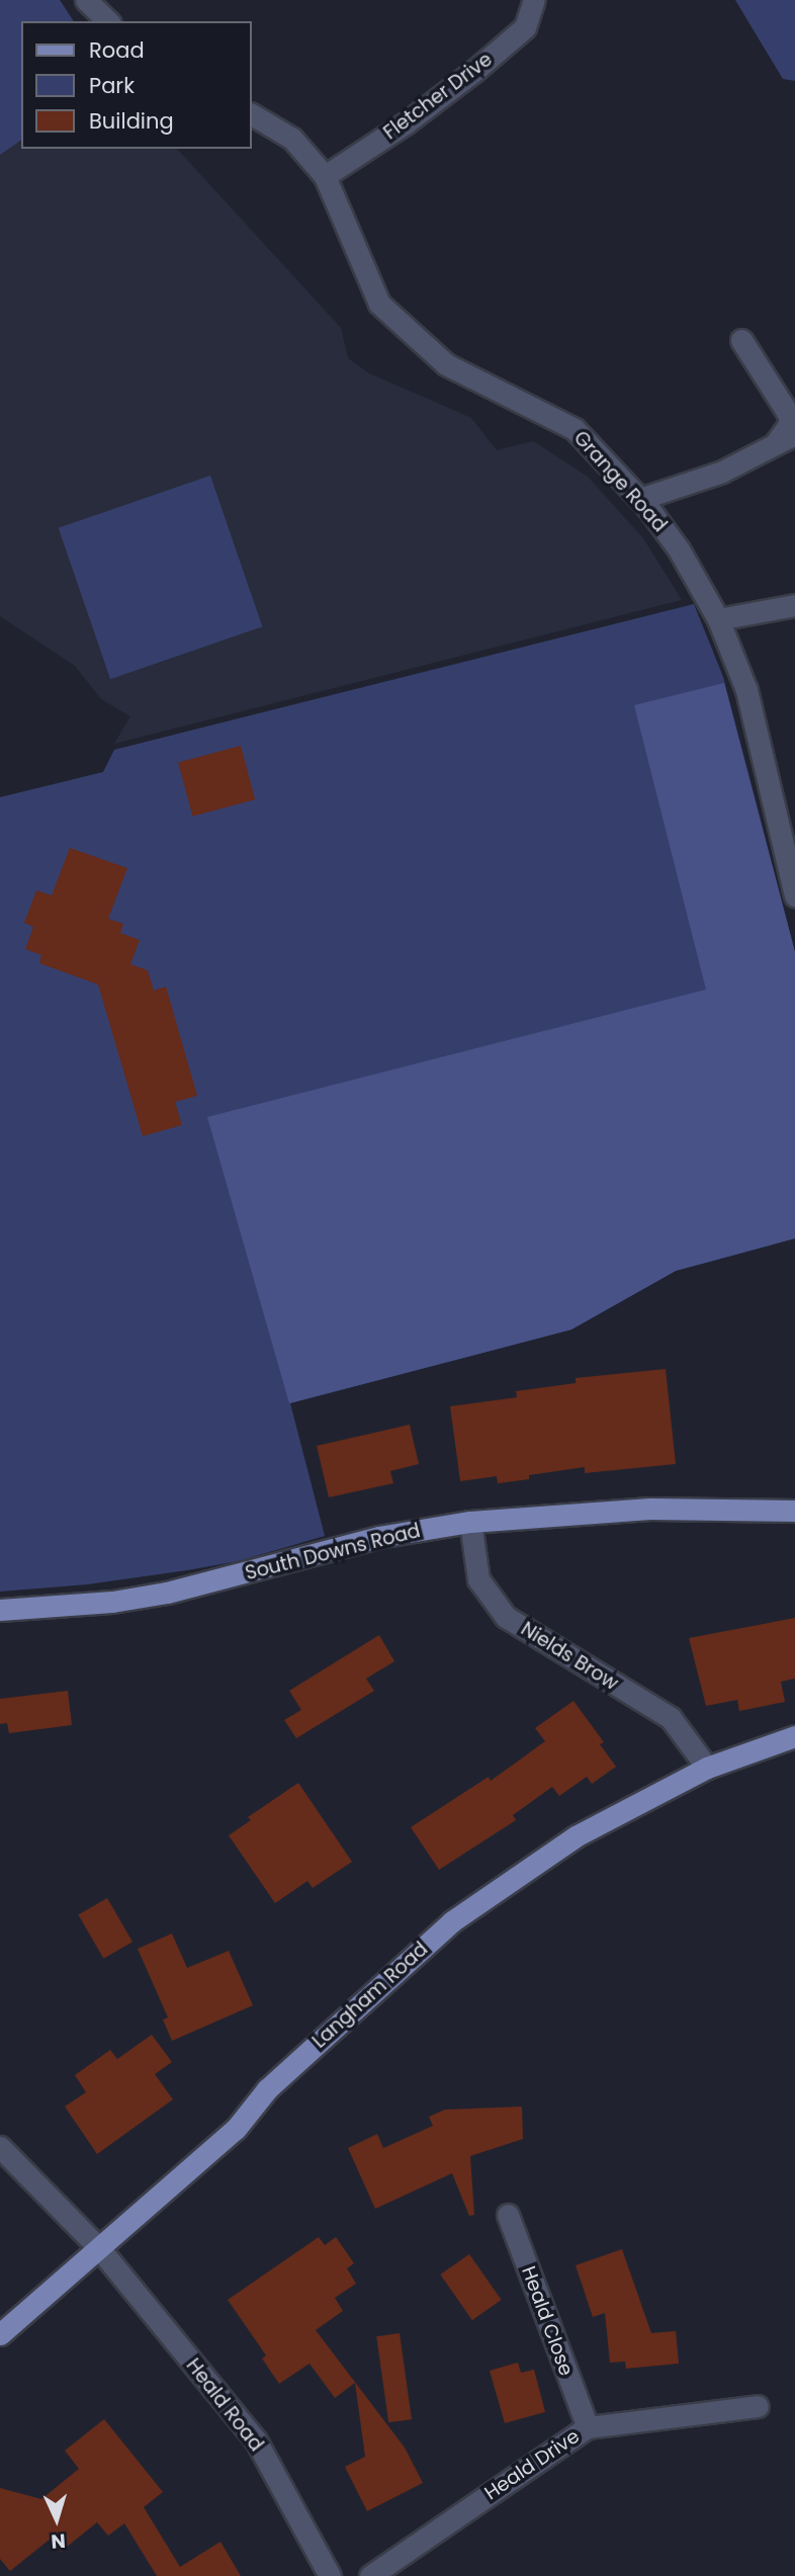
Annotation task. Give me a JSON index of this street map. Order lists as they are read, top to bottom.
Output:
{
  "streets": {
    "main road": ["South Downs Road", "Langham Road"],
    "street": [
      "Fletcher Drive",
      "Grange Road",
      "Nields Brow",
      "Heald Close",
      "Heald Road",
      "Heald Drive"
    ]
  },
  "crossings": [
    ["Fletcher Drive", "Grange Road"],
    ["South Downs Road", "Nields Brow"],
    ["Nields Brow", "Langham Road"],
    ["Langham Road", "Heald Road"],
    ["Heald Close", "Heald Drive"]
  ],
  "legend": ["Road", "Park", "Building"],
  "north": "bottom"
}
